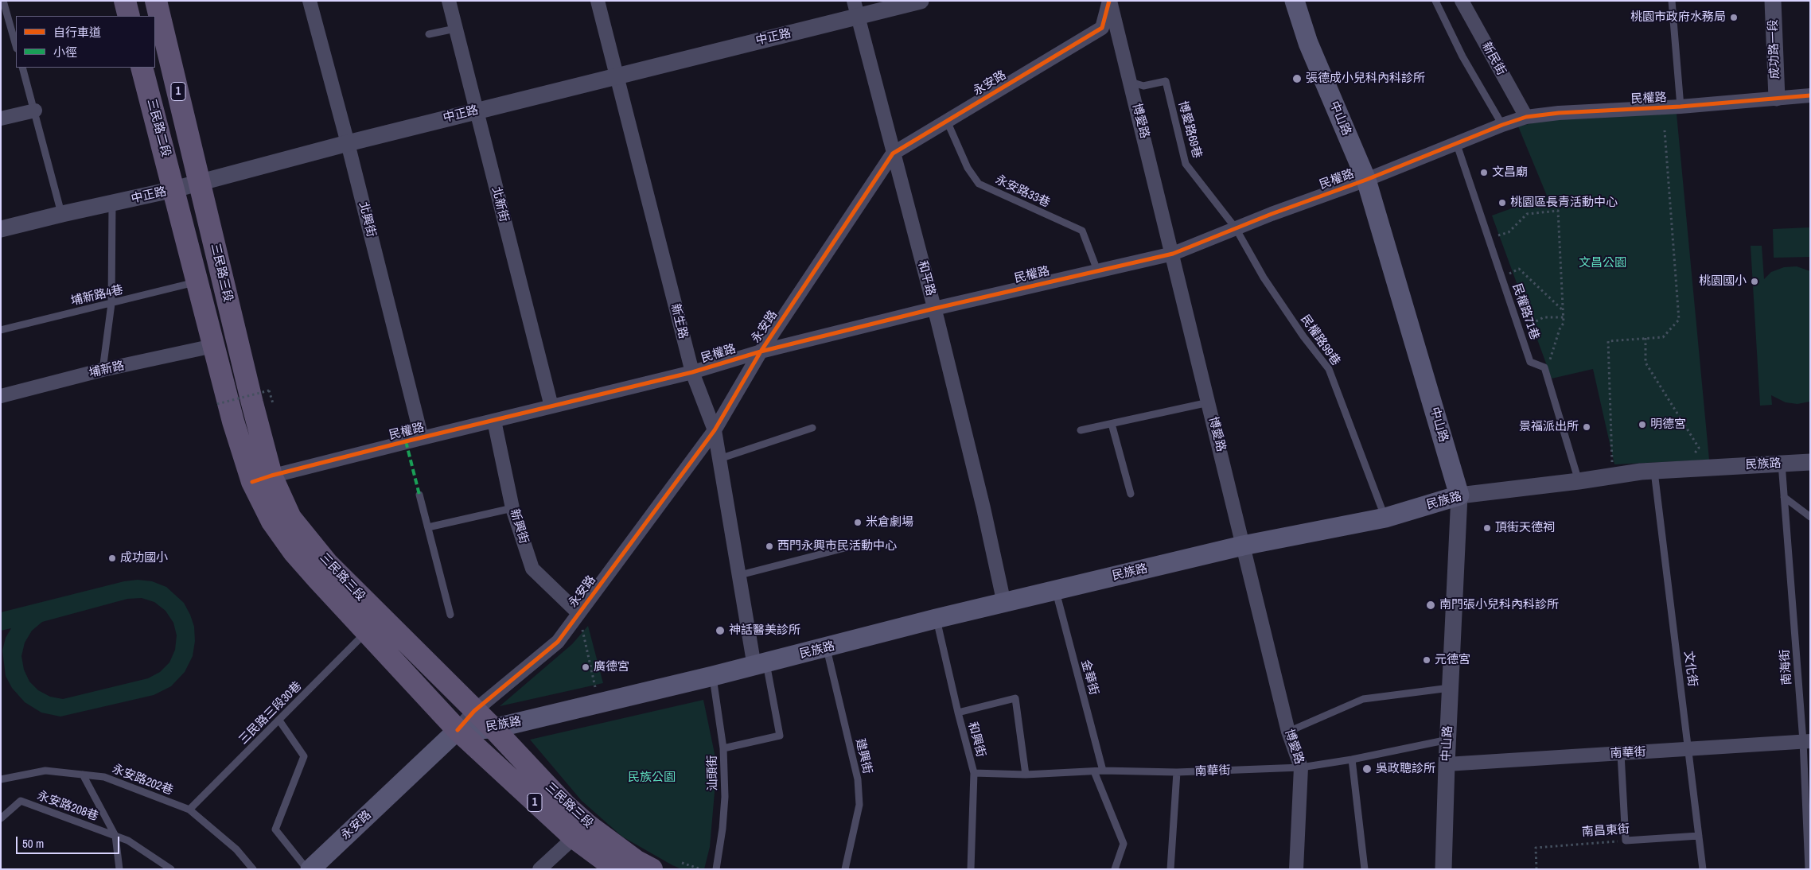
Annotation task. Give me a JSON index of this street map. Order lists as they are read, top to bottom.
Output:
{
  "streets": {
    "main road": [
      "永安路",
      "1",
      "中山路",
      "三民路二段",
      "三民路三段",
      "民族路"
    ],
    "street": [
      "中正路",
      "成功路一段",
      "新民街",
      "民權路",
      "博愛路",
      "北新街",
      "北興街",
      "和平路",
      "新生路",
      "埔新路",
      "新興街",
      "南華街"
    ],
    "lane": [
      "博愛路69巷",
      "永安路33巷",
      "埔新路4巷",
      "民權路71巷",
      "民權路99巷",
      "南海街",
      "文化街",
      "金華街",
      "三民路三段30巷",
      "和興街",
      "建興街",
      "汕頭街",
      "永安路202巷",
      "永安路208巷",
      "南昌東街"
    ]
  },
  "crossings": [
    ["中正路", "1"],
    ["中正路", "三民路二段"],
    ["中正路", "北新街"],
    ["中正路", "北興街"],
    ["中正路", "三民路三段"],
    ["中正路", "和平路"],
    ["中正路", "新生路"],
    ["成功路一段", "民權路"],
    ["新民街", "民權路"],
    ["永安路", "民權路"],
    ["永安路", "博愛路"],
    ["永安路", "永安路33巷"],
    ["永安路", "三民路三段"],
    ["永安路", "和平路"],
    ["永安路", "新生路"],
    ["永安路", "民族路"],
    ["永安路", "新興街"],
    ["1", "三民路三段"],
    ["民權路", "中山路"],
    ["民權路", "博愛路"],
    ["民權路", "博愛路69巷"],
    ["民權路", "永安路33巷"],
    ["民權路", "北新街"],
    ["民權路", "北興街"],
    ["民權路", "三民路三段"],
    ["民權路", "和平路"],
    ["民權路", "民權路71巷"],
    ["民權路", "新生路"],
    ["民權路", "民權路99巷"],
    ["民權路", "新興街"],
    ["中山路", "民族路"],
    ["中山路", "南華街"],
    ["博愛路", "博愛路69巷"],
    ["博愛路", "民族路"],
    ["博愛路", "南華街"],
    ["三民路二段", "三民路三段"],
    ["博愛路69巷", "民權路99巷"],
    ["三民路三段", "埔新路4巷"],
    ["三民路三段", "埔新路"],
    ["三民路三段", "民族路"],
    ["三民路三段", "三民路三段30巷"],
    ["和平路", "民族路"],
    ["新生路", "民族路"],
    ["民權路99巷", "民族路"],
    ["民族路", "南海街"],
    ["民族路", "文化街"],
    ["民族路", "金華街"],
    ["民族路", "和興街"],
    ["民族路", "建興街"],
    ["民族路", "汕頭街"],
    ["南海街", "南華街"],
    ["文化街", "南華街"],
    ["文化街", "南昌東街"],
    ["金華街", "南華街"],
    ["三民路三段30巷", "永安路202巷"],
    ["和興街", "南華街"]
  ],
  "parks": ["文昌公園", "民族公園"],
  "places": [
    "桃園市政府水務局",
    "張德成小兒科內科診所",
    "文昌廟",
    "桃園區長青活動中心",
    "桃園國小",
    "明德宮",
    "景福派出所",
    "米倉劇場",
    "頂街天德祠",
    "西門永興市民活動中心",
    "成功國小",
    "南門張小兒科內科診所",
    "神話醫美診所",
    "元德宮",
    "廣德宮",
    "吳政聰診所"
  ],
  "legend": ["自行車道", "小徑"],
  "scale_bar": "50 m"
}
